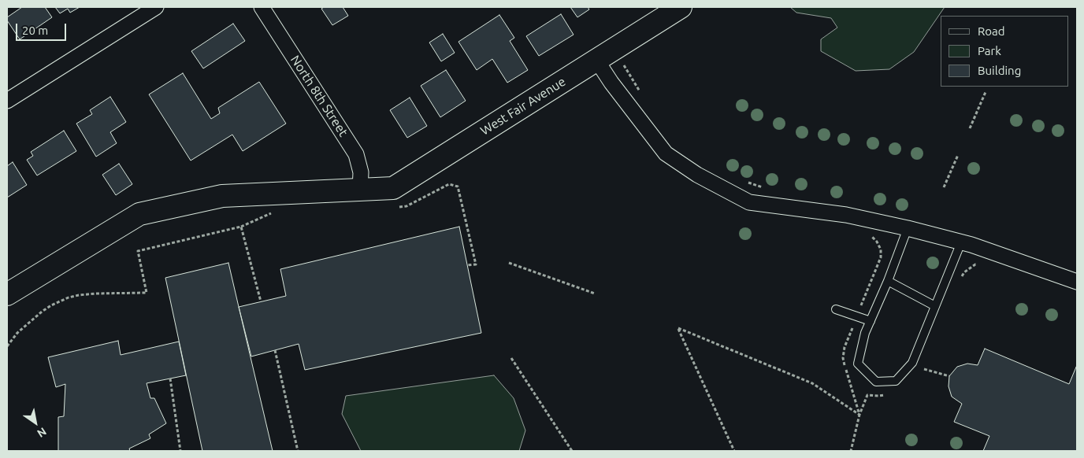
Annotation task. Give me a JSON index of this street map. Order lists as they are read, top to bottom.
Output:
{
  "streets": {
    "street": ["North 8th Street", "West Fair Avenue"]
  },
  "crossings": [
    ["North 8th Street", "West Fair Avenue"]
  ],
  "legend": ["Road", "Park", "Building"],
  "scale_bar": "20 m",
  "north": "bottom right"
}
